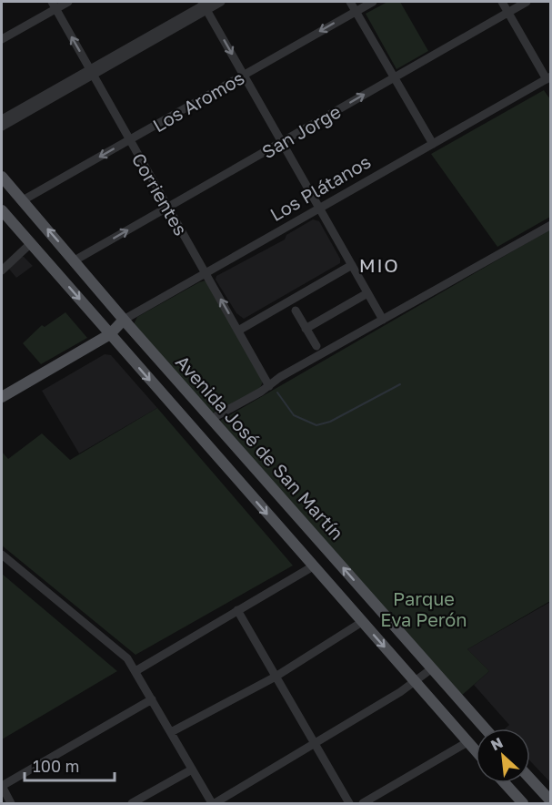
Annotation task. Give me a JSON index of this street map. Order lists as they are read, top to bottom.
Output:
{
  "streets": {
    "main road": ["Los Plátanos", "Avenida José de San Martín"],
    "street": ["Los Aromos", "San Jorge", "Corrientes"]
  },
  "crossings": [
    ["Los Aromos", "Corrientes"],
    ["Los Aromos", "Avenida José de San Martín"],
    ["San Jorge", "Corrientes"],
    ["San Jorge", "Avenida José de San Martín"],
    ["Los Plátanos", "Corrientes"],
    ["Los Plátanos", "Avenida José de San Martín"]
  ],
  "one_way": ["Los Aromos", "San Jorge"],
  "districts": ["MIO"],
  "parks": ["Parque Eva Perón"],
  "scale_bar": "100 m",
  "north": "top left"
}
